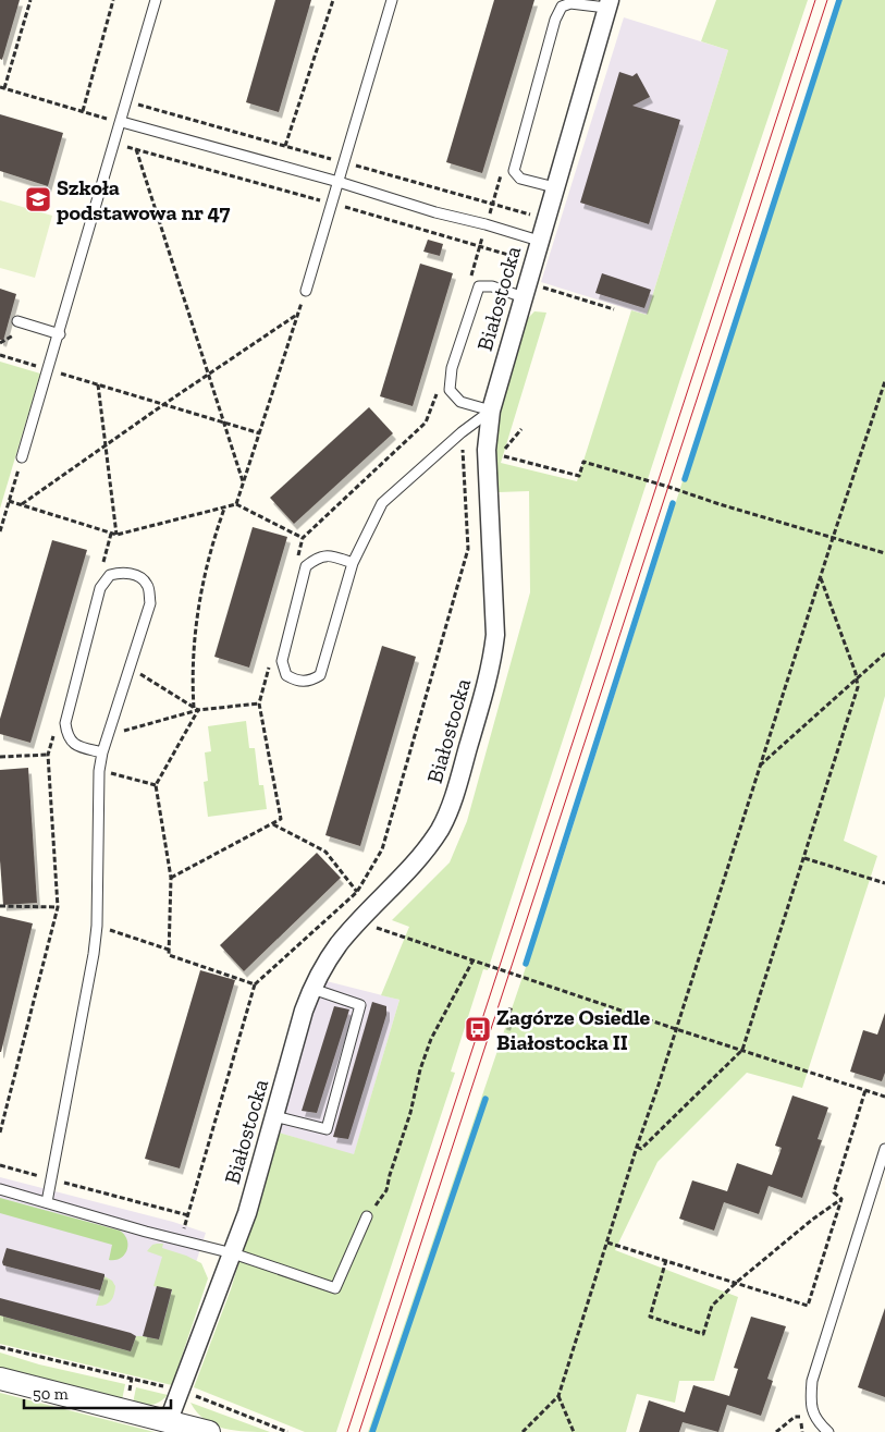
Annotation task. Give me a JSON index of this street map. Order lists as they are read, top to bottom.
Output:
{
  "streets": {
    "street": ["Białostocka"]
  },
  "places": {
    "school or university": ["Szkoła podstawowa nr 47"],
    "bus stop": ["Zagórze Osiedle Białostocka II"]
  },
  "scale_bar": "50 m"
}
